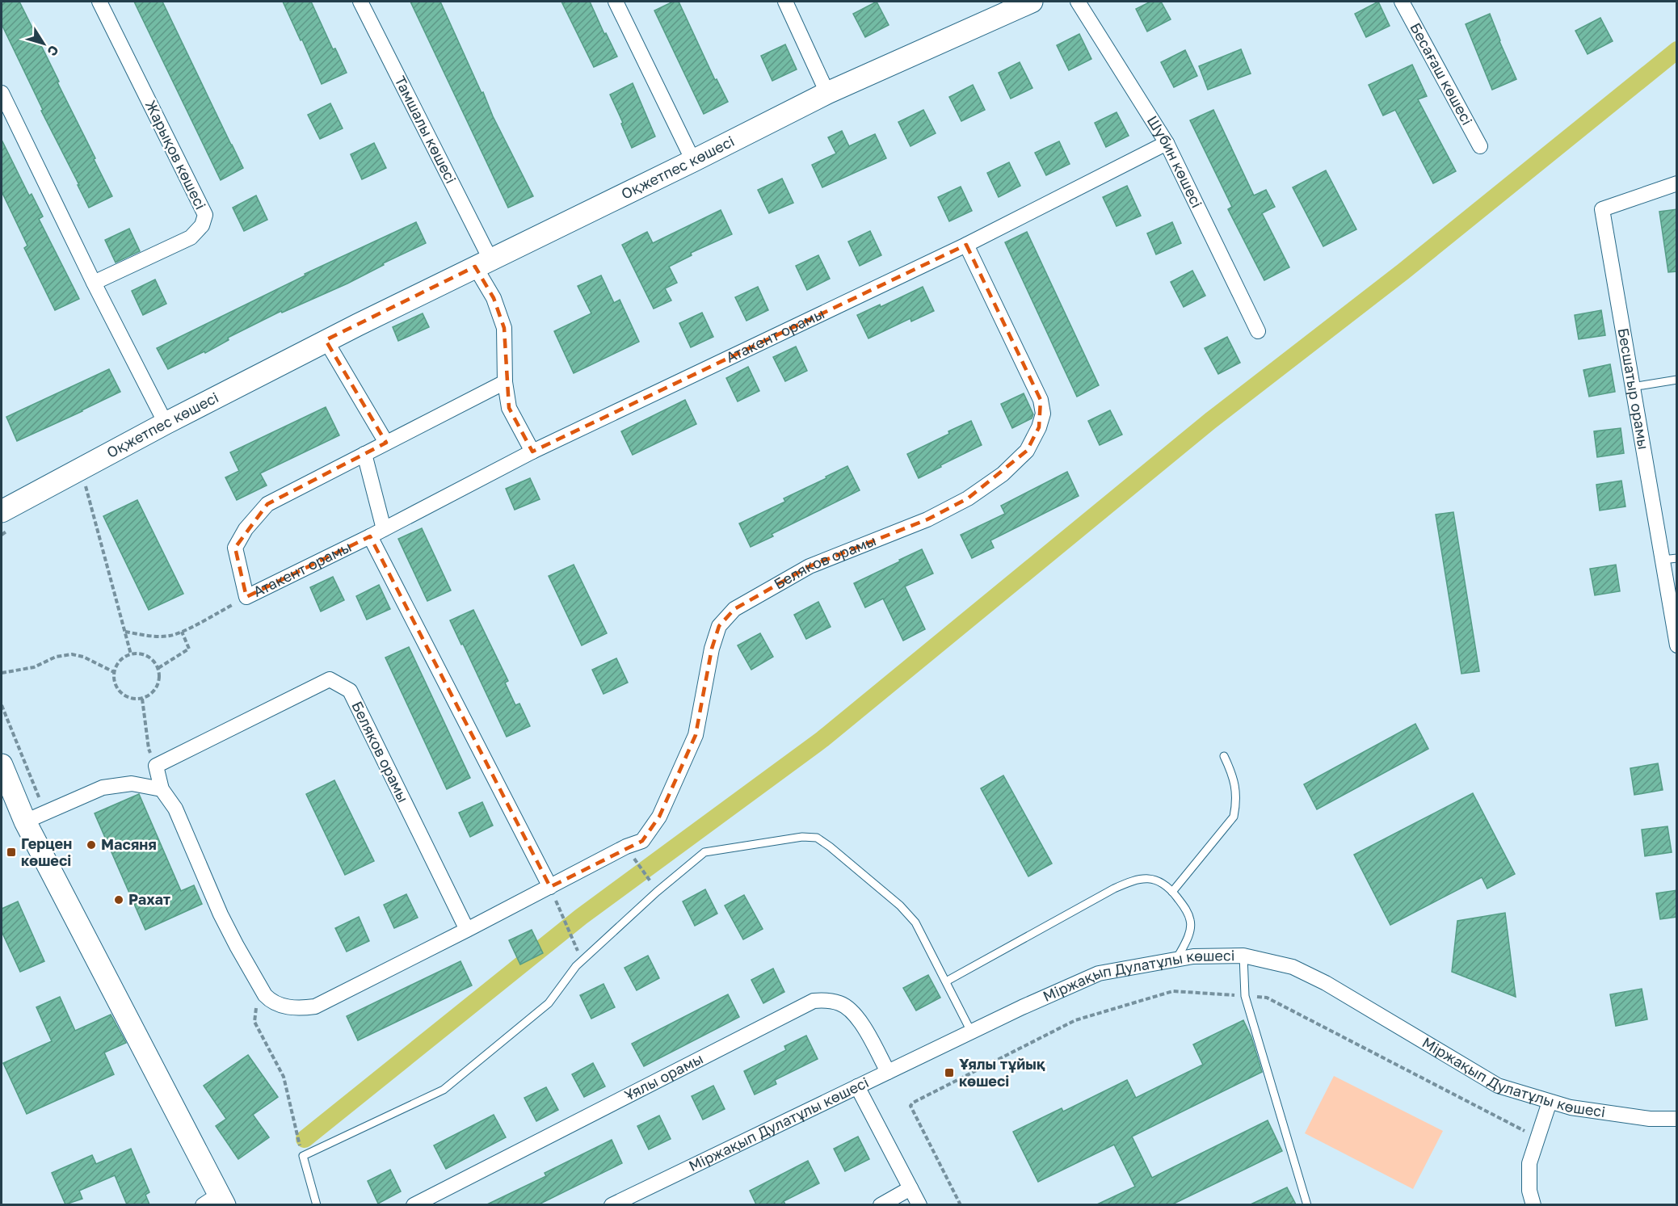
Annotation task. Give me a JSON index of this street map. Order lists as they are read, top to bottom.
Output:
{
  "streets": {
    "street": [
      "Бесағаш көшесі",
      "Тамшалы көшесі",
      "Жарықов көшесі",
      "Шубин көшесі",
      "Оқжетпес көшесі",
      "Атакент орамы",
      "Бесшатыр орамы",
      "Беляков орамы",
      "Міржақып Дулатұлы көшесі",
      "Ұялы орамы"
    ]
  },
  "crossings": [
    ["Тамшалы көшесі", "Оқжетпес көшесі"],
    ["Тамшалы көшесі", "Атакент орамы"],
    ["Шубин көшесі", "Атакент орамы"],
    ["Атакент орамы", "Беляков орамы"],
    ["Міржақып Дулатұлы көшесі", "Ұялы орамы"]
  ],
  "places": {
    "other": ["Масяня", "Рахат"],
    "transit": ["Герцен көшесі", "Ұялы тұйық көшесі"]
  },
  "north": "bottom right"
}
